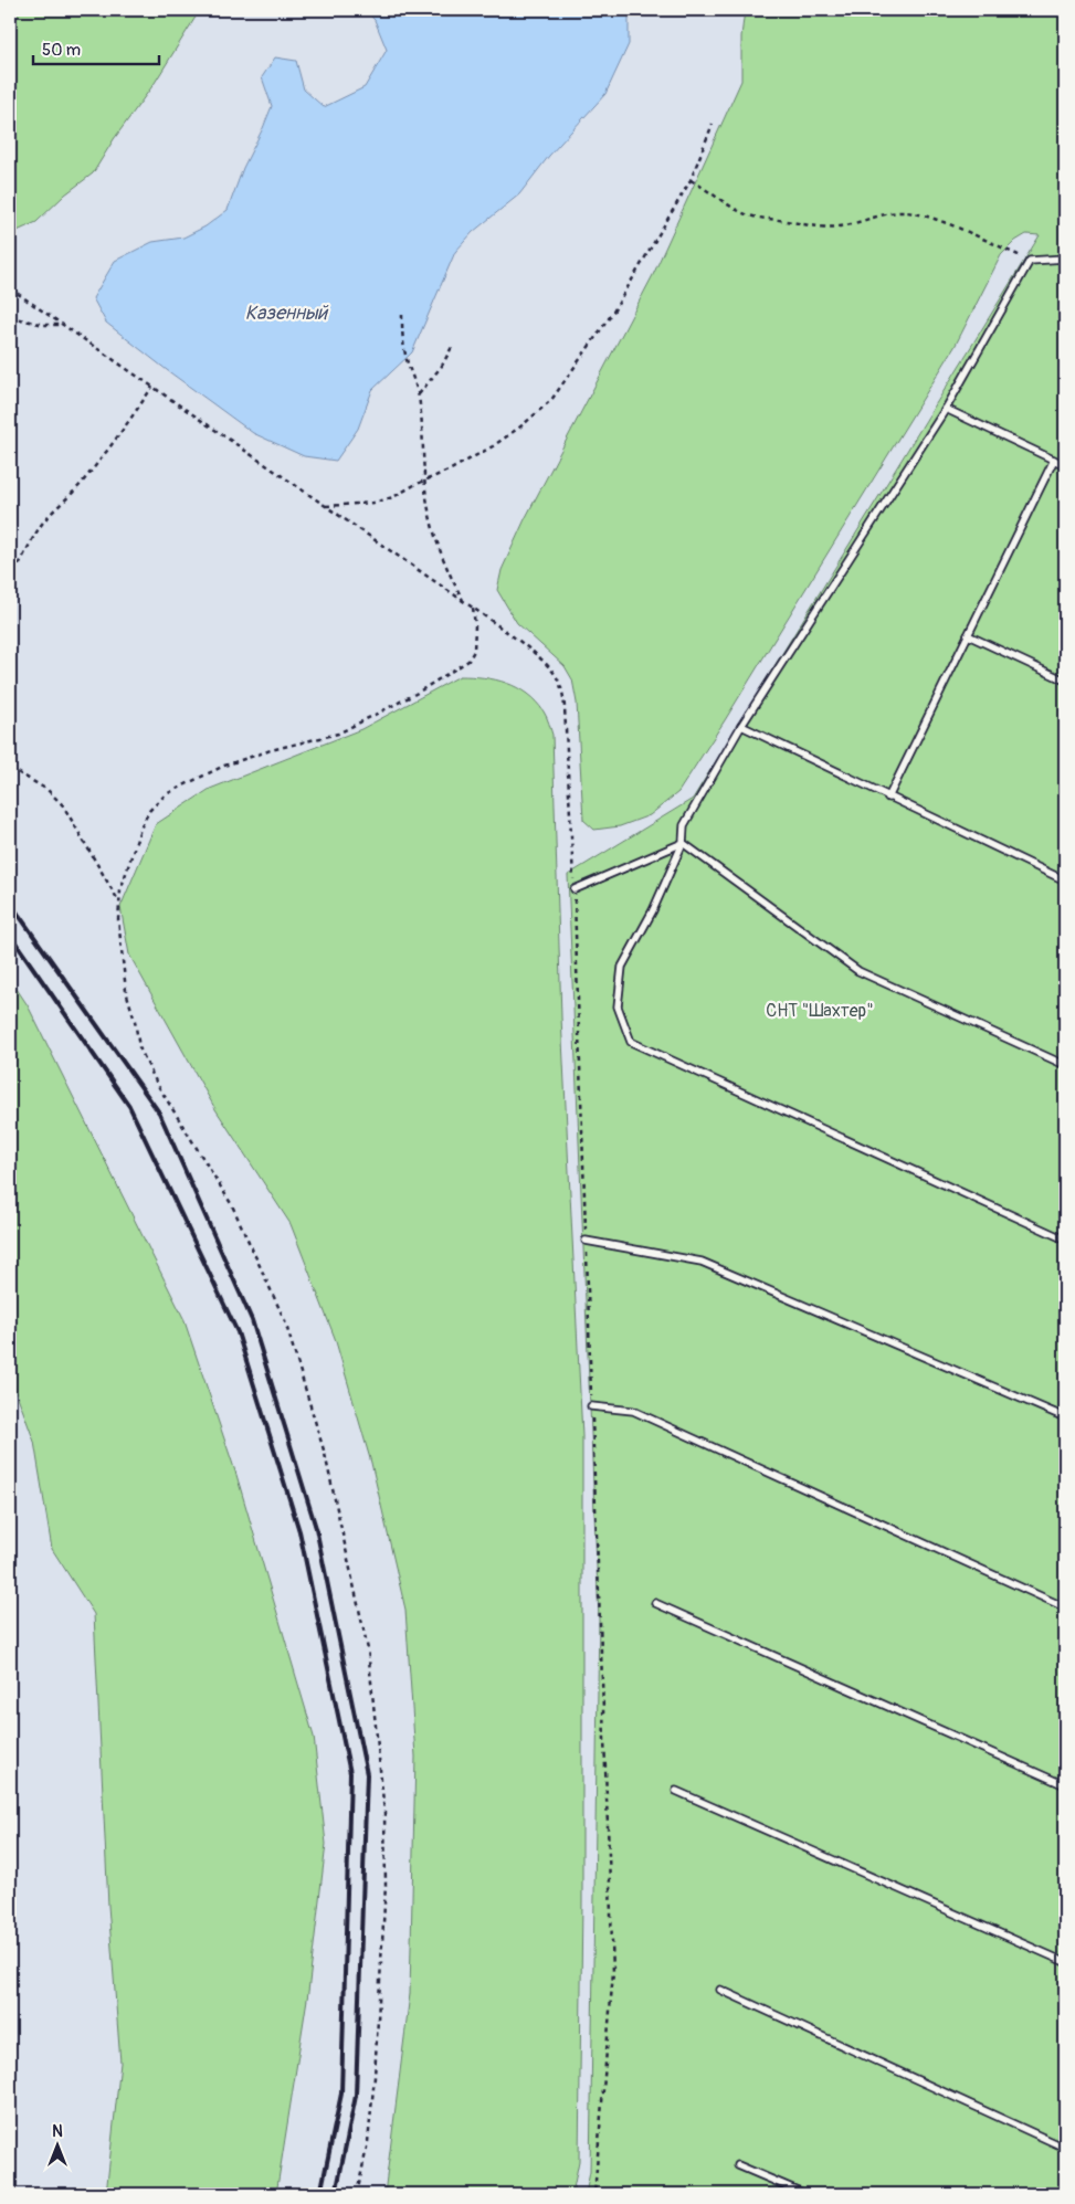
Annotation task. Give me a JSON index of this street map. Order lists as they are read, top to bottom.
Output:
{
  "water": ["Казенный"],
  "parks": ["СНТ \"Шахтер\""],
  "scale_bar": "50 m",
  "north": "top"
}
